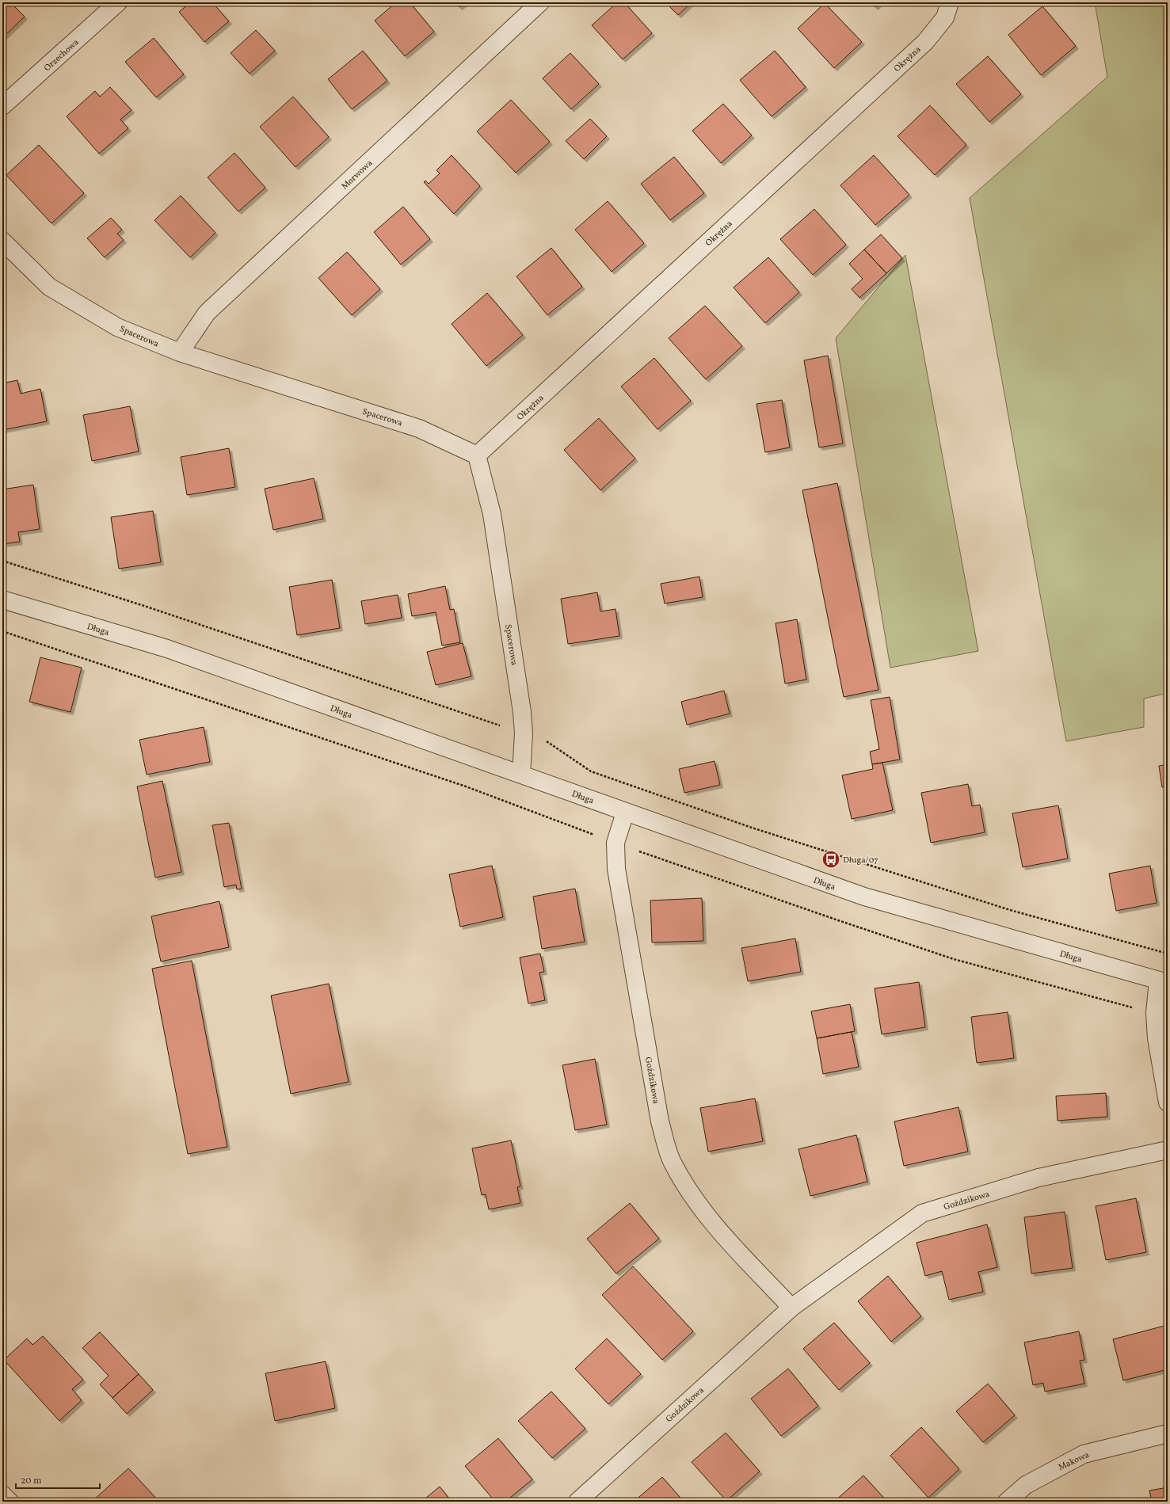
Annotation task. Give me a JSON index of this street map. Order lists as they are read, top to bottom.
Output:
{
  "streets": {
    "street": [
      "Orzechowa",
      "Okrężna",
      "Morwowa",
      "Spacerowa",
      "Długa",
      "Goździkowa",
      "Makowa"
    ]
  },
  "crossings": [
    ["Okrężna", "Spacerowa"],
    ["Morwowa", "Spacerowa"],
    ["Spacerowa", "Długa"],
    ["Długa", "Goździkowa"]
  ],
  "places": {
    "bus stop": ["Długa/07"]
  },
  "scale_bar": "20 m"
}
